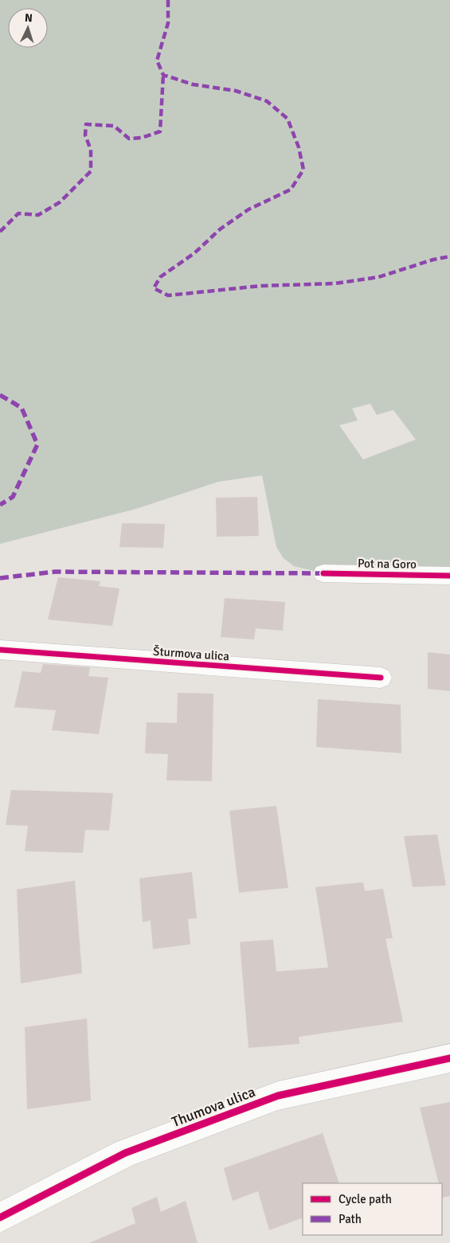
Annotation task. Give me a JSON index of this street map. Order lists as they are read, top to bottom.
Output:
{
  "streets": {
    "street": ["Pot na Goro", "Šturmova ulica", "Thumova ulica"]
  },
  "legend": ["Cycle path", "Path"],
  "north": "top"
}
